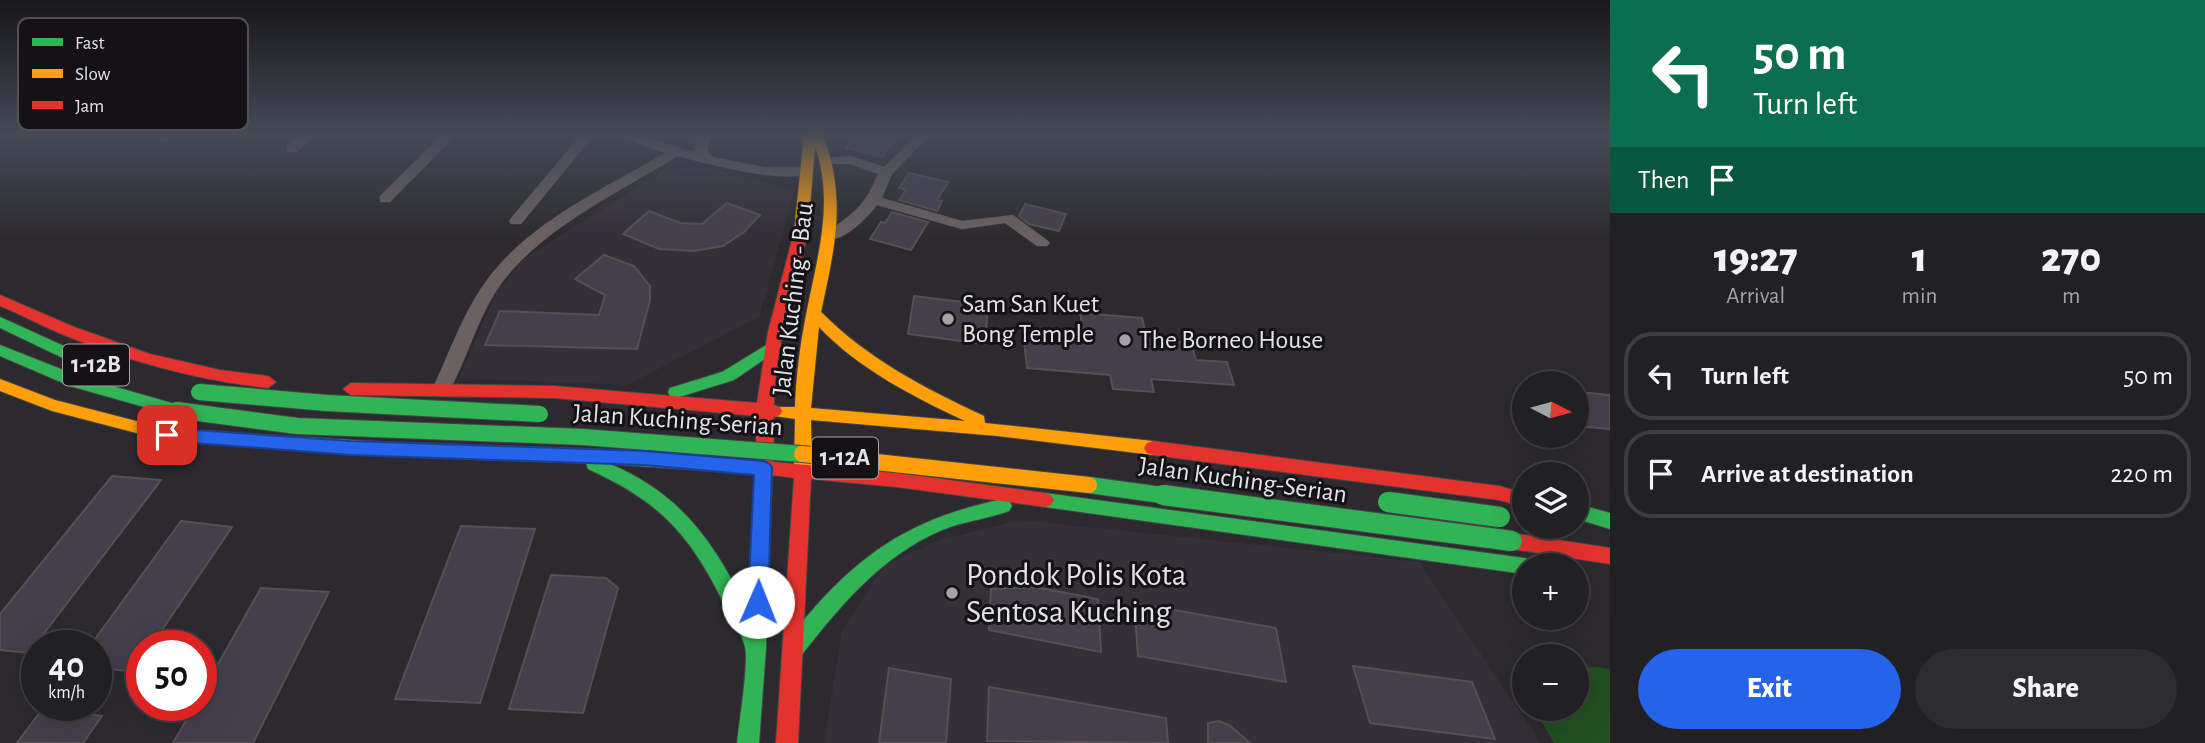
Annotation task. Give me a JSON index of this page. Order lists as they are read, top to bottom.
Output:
{
  "streets": {
    "main road": [
      "Jalan Kuching - Bau",
      "1-12B",
      "Jalan Kuching-Serian",
      "1-12A"
    ]
  },
  "places": ["Sam San Kuet Bong Temple", "The Borneo House", "Pondok Polis Kota Sentosa Kuching"],
  "legend": ["Fast", "Slow", "Jam"],
  "north": "right",
  "page": {
    "turn": ["50 m", "Turn left"],
    "then": "Then",
    "eta": [
      "19:27",
      "Arrival",
      "1",
      "min",
      "270",
      "m"
    ],
    "list": [
      {
        "name": "Turn left",
        "value": "50 m"
      },
      {
        "name": "Arrive at destination",
        "value": "220 m"
      }
    ],
    "map_buttons": ["+", "−"],
    "speed": "40 km/h",
    "limit": "50",
    "buttons": ["Exit", "Share"]
  }
}
